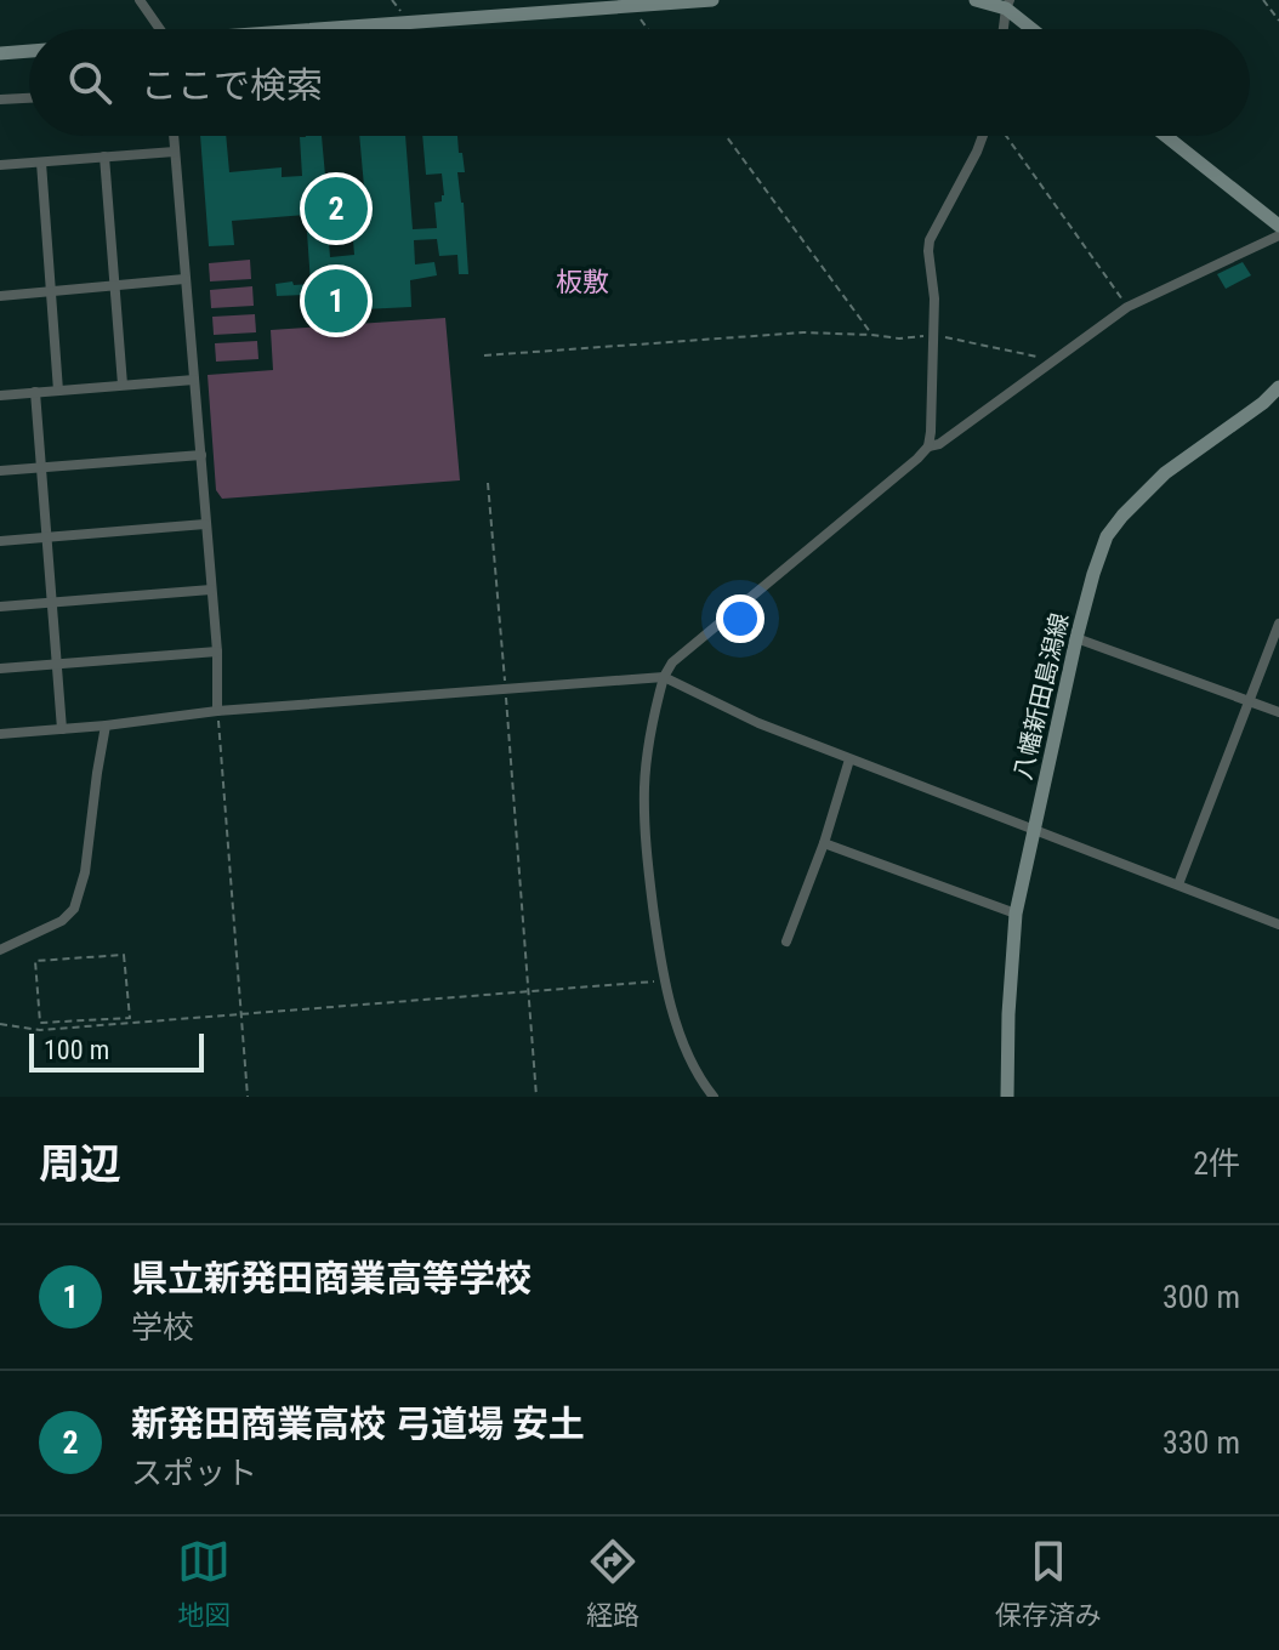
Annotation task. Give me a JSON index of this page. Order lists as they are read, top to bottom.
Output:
{
  "streets": {
    "main road": ["八幡新田島潟線"]
  },
  "districts": ["板敷"],
  "scale_bar": "100 m",
  "page": {
    "search": "ここで検索",
    "pins": ["2", "1"],
    "scale": "100 m",
    "heading": ["周辺", "2件"],
    "list": [
      {
        "mark": "1",
        "name": "県立新発田商業高等学校",
        "note": "学校",
        "value": "300 m"
      },
      {
        "mark": "2",
        "name": "新発田商業高校 弓道場 安土",
        "note": "スポット",
        "value": "330 m"
      }
    ],
    "nav": ["地図", "経路", "保存済み"]
  }
}
